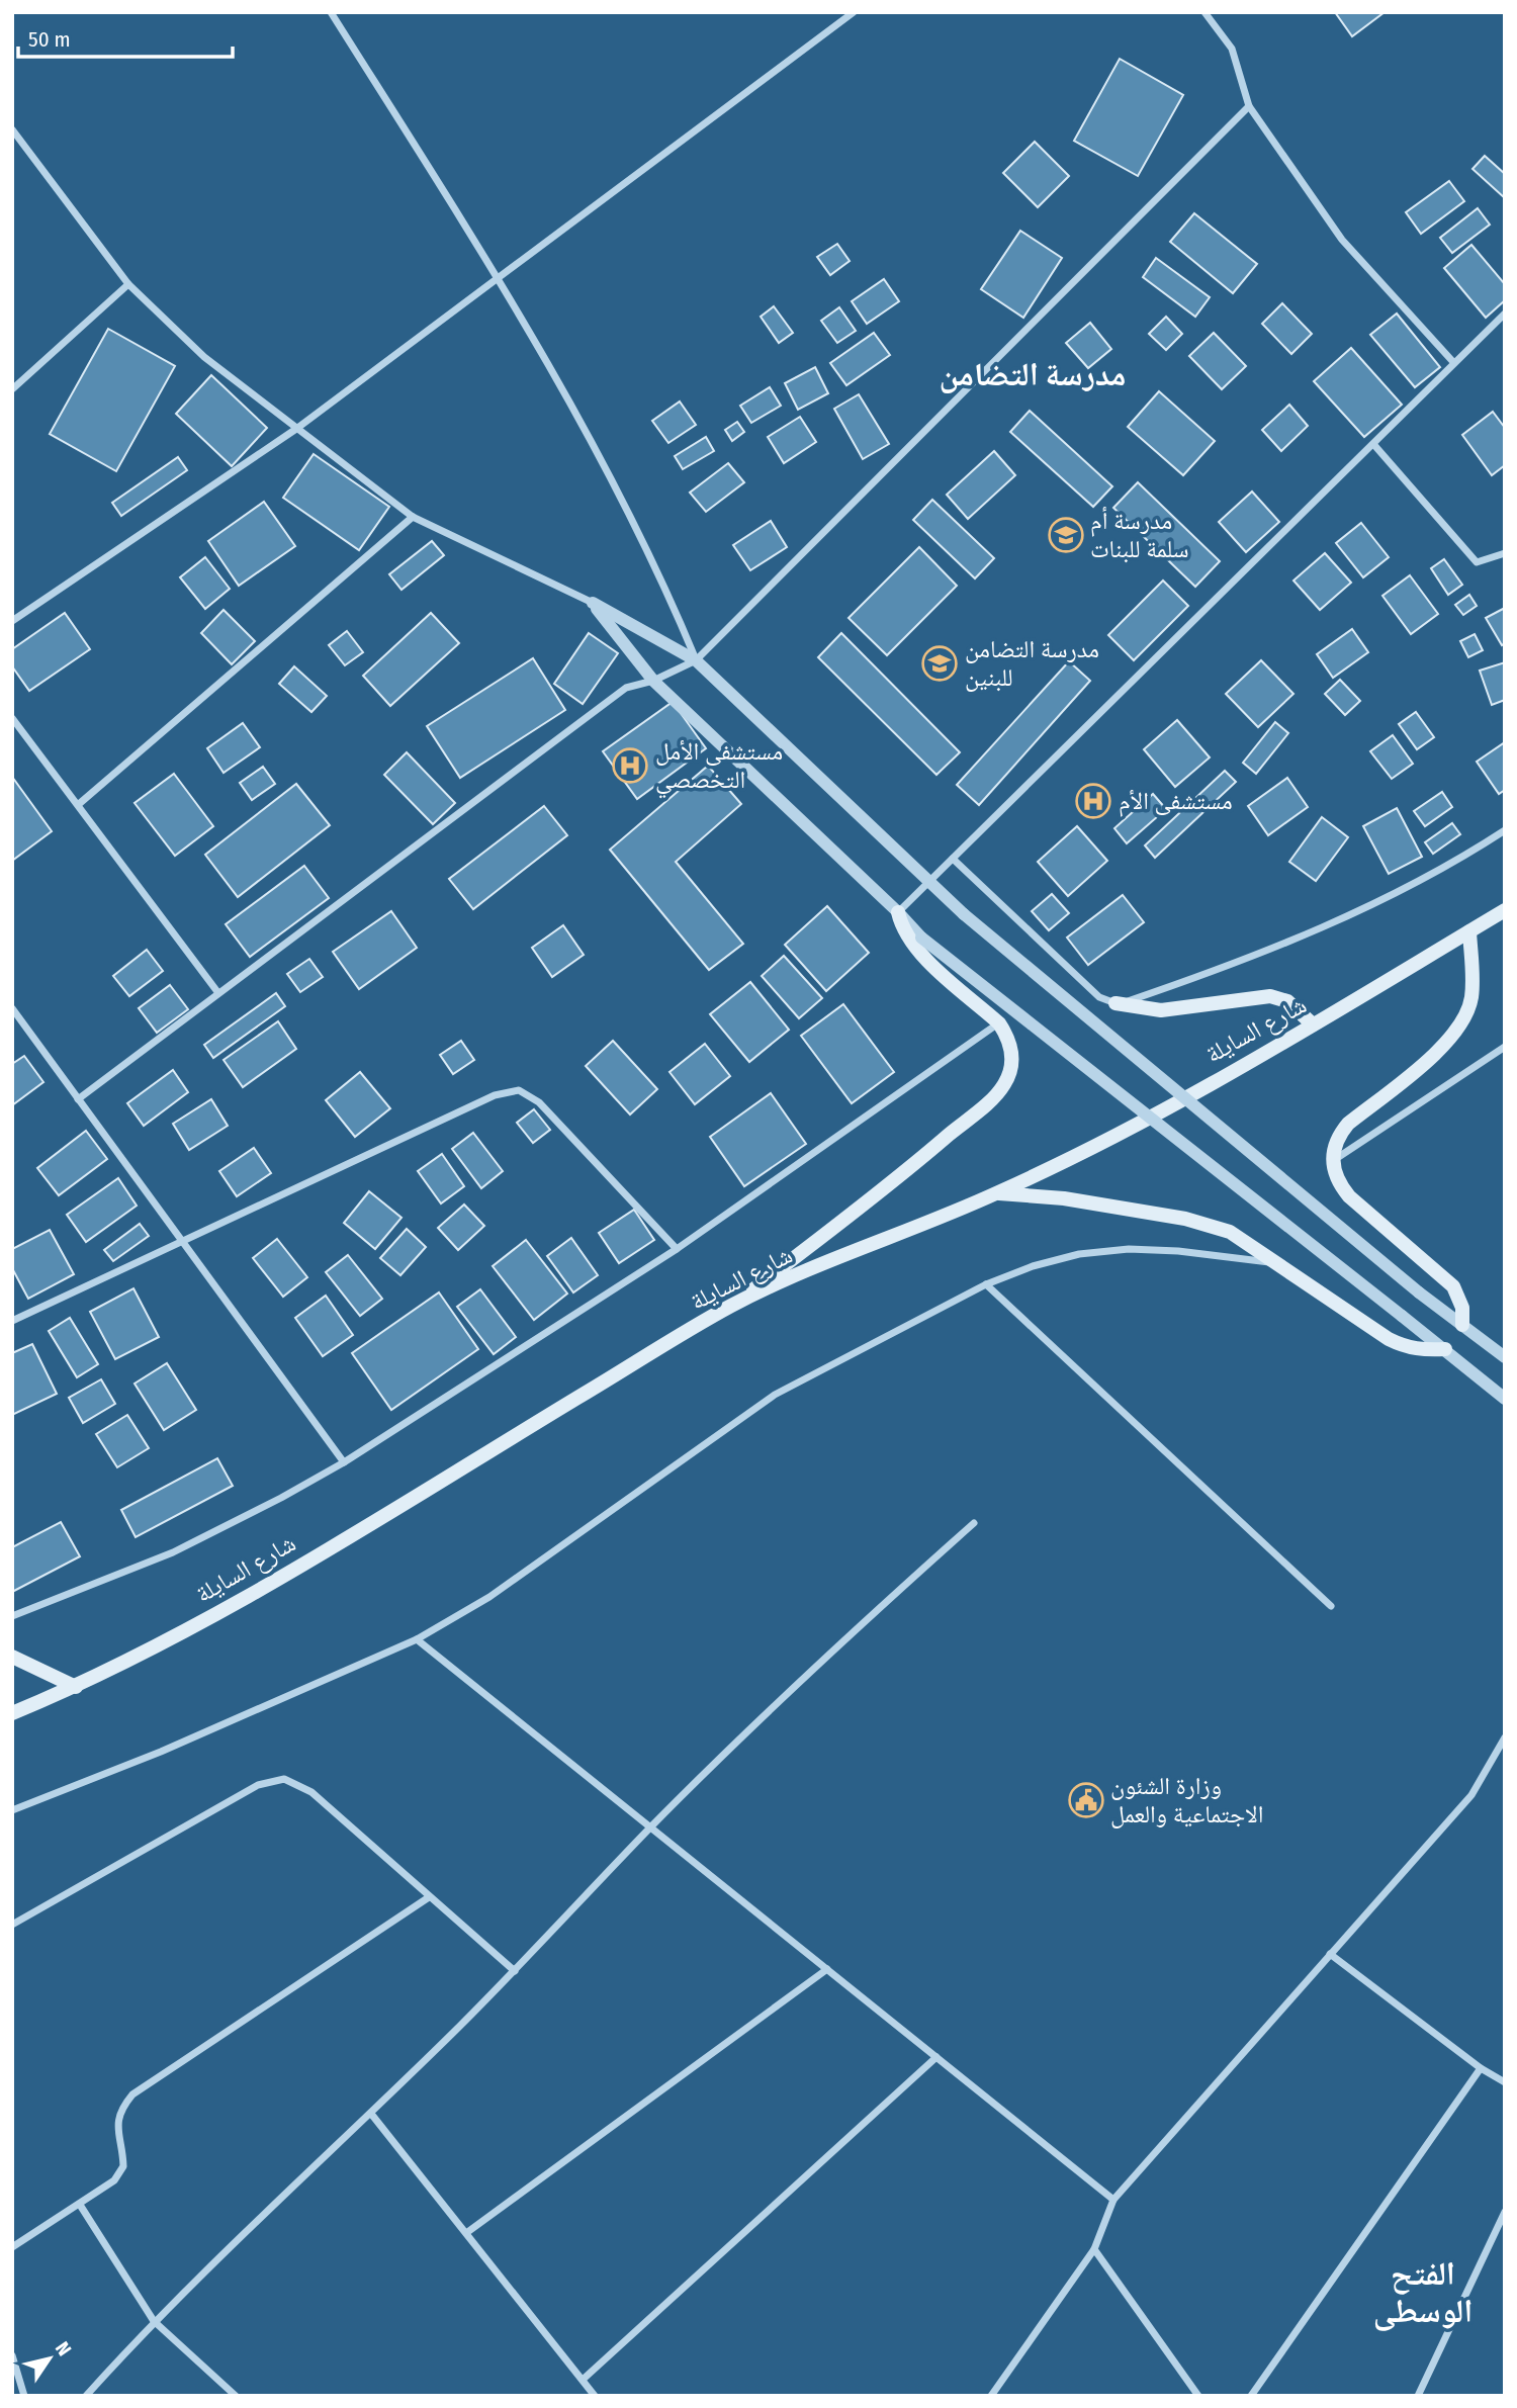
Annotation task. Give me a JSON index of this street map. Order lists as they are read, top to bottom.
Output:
{
  "streets": {
    "main road": ["شارع السايلة"]
  },
  "districts": ["مدرسة التضامن", "الفتح الوسطى"],
  "places": {
    "school or university": ["مدرسة أم سلمة للبنات", "مدرسة التضامن للبنين"],
    "hospital": ["مستشفى الأمل التخصصي", "مستشفى الأم"],
    "public building": ["وزارة الشئون الاجتماعية والعمل"]
  },
  "scale_bar": "50 m",
  "north": "top right"
}
